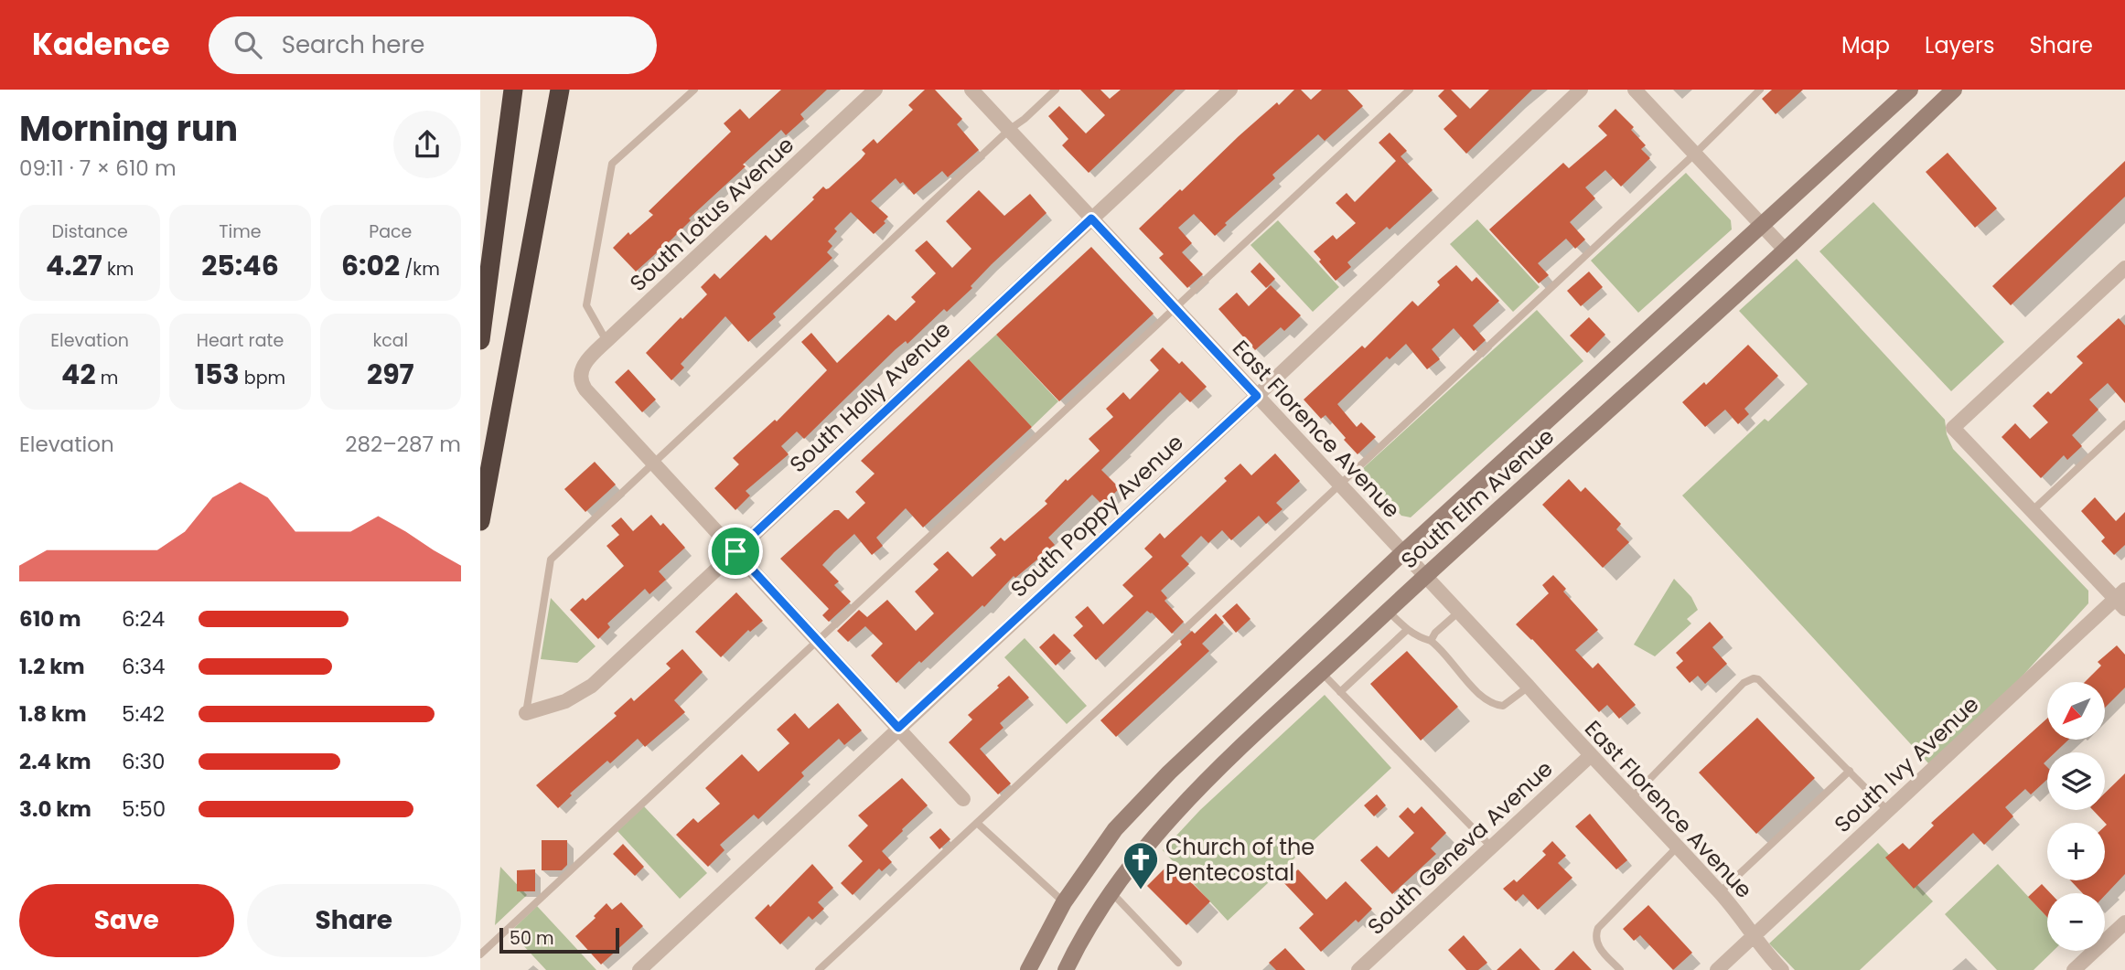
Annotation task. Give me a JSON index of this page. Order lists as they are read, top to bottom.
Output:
{
  "streets": {
    "main road": ["South Elm Avenue"],
    "street": [
      "South Lotus Avenue",
      "South Holly Avenue",
      "East Florence Avenue",
      "South Poppy Avenue",
      "South Ivy Avenue",
      "South Geneva Avenue"
    ]
  },
  "crossings": [
    ["South Holly Avenue", "East Florence Avenue"],
    ["East Florence Avenue", "South Elm Avenue"],
    ["East Florence Avenue", "South Poppy Avenue"],
    ["East Florence Avenue", "South Ivy Avenue"],
    ["East Florence Avenue", "South Geneva Avenue"]
  ],
  "places": {
    "church": ["Church of the Pentecostal"]
  },
  "scale_bar": "50 m",
  "north": "bottom left",
  "page": {
    "header": "Kadence",
    "search": "Search here",
    "nav": ["Map", "Layers", "Share"],
    "heading": ["Morning run", "09:11 · 7 × 610 m"],
    "stats": [
      ["Distance", "4.27 km"],
      ["Time", "25:46"],
      ["Pace", "6:02 /km"],
      ["Elevation", "42 m"],
      ["Heart rate", "153 bpm"],
      ["kcal", "297"]
    ],
    "chart": ["Elevation", "282–287 m"],
    "list": [
      {
        "name": "610 m",
        "note": "6:24"
      },
      {
        "name": "1.2 km",
        "note": "6:34"
      },
      {
        "name": "1.8 km",
        "note": "5:42"
      },
      {
        "name": "2.4 km",
        "note": "6:30"
      },
      {
        "name": "3.0 km",
        "note": "5:50"
      }
    ],
    "map_buttons": ["+", "−"],
    "buttons": ["Save", "Share"],
    "scale": "50 m"
  }
}
